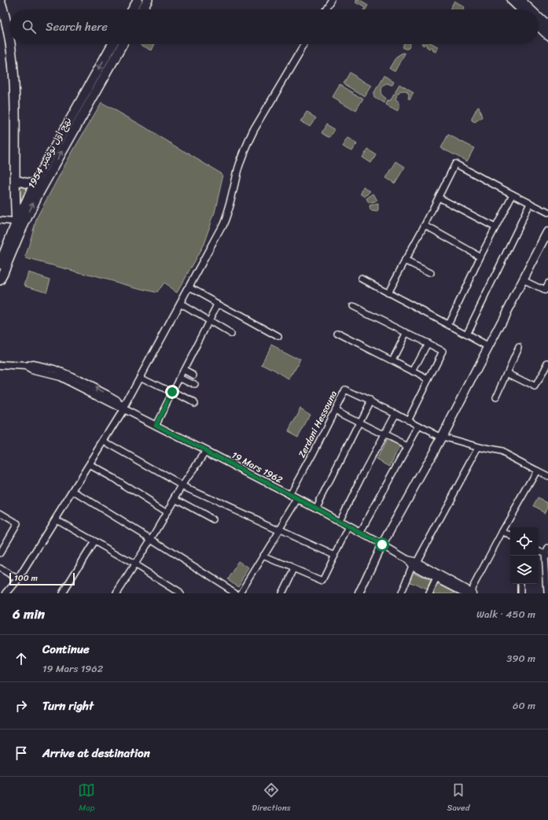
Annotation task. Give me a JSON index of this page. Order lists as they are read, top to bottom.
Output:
{
  "streets": {
    "main road": ["نهج أول نوفمبر 1954"],
    "street": ["Zerdani Hessouna", "19 Mars 1962"]
  },
  "crossings": [
    ["Zerdani Hessouna", "19 Mars 1962"]
  ],
  "scale_bar": "100 m",
  "page": {
    "search": "Search here",
    "scale": "100 m",
    "heading": ["6 min", "Walk · 450 m"],
    "list": [
      ["Continue", "19 Mars 1962", "390 m"],
      ["Turn right", "60 m"],
      "Arrive at destination"
    ],
    "nav": ["Map", "Directions", "Saved"]
  }
}
